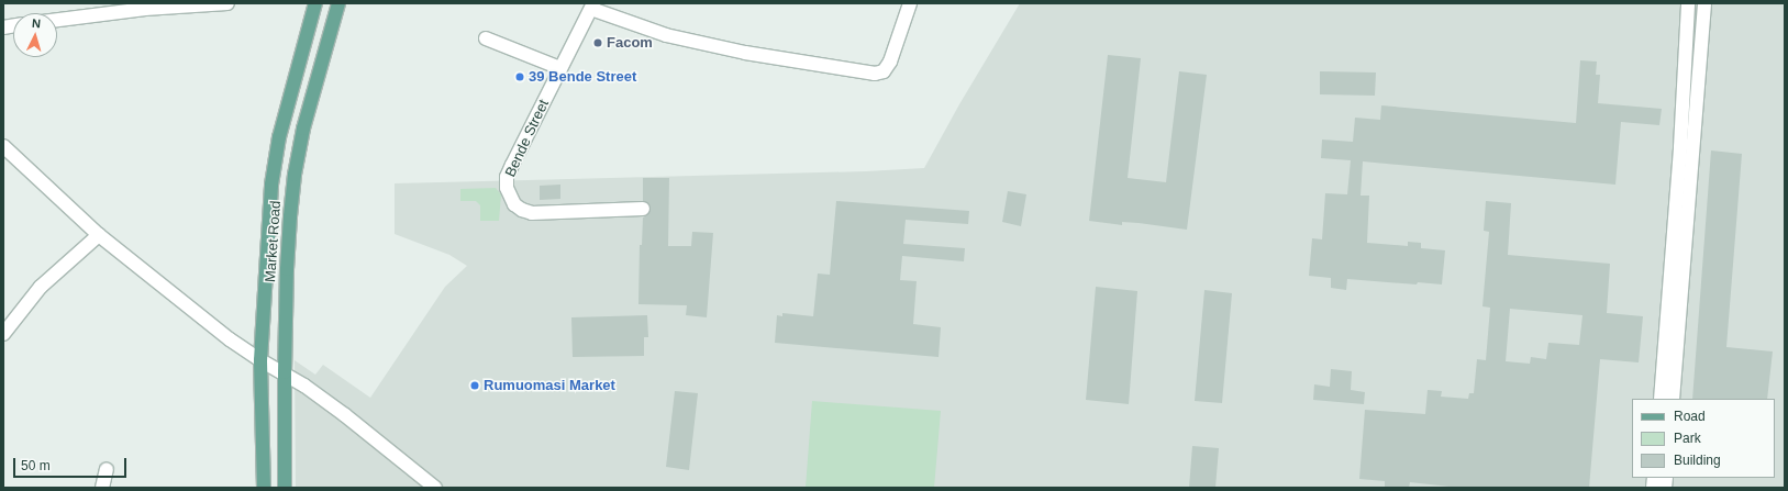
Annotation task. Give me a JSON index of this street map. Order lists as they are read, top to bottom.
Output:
{
  "streets": {
    "main road": ["Market Road"],
    "street": ["Bende Street"]
  },
  "places": ["Facom", "39 Bende Street", "Rumuomasi Market"],
  "legend": ["Road", "Park", "Building"],
  "scale_bar": "50 m",
  "north": "top"
}
